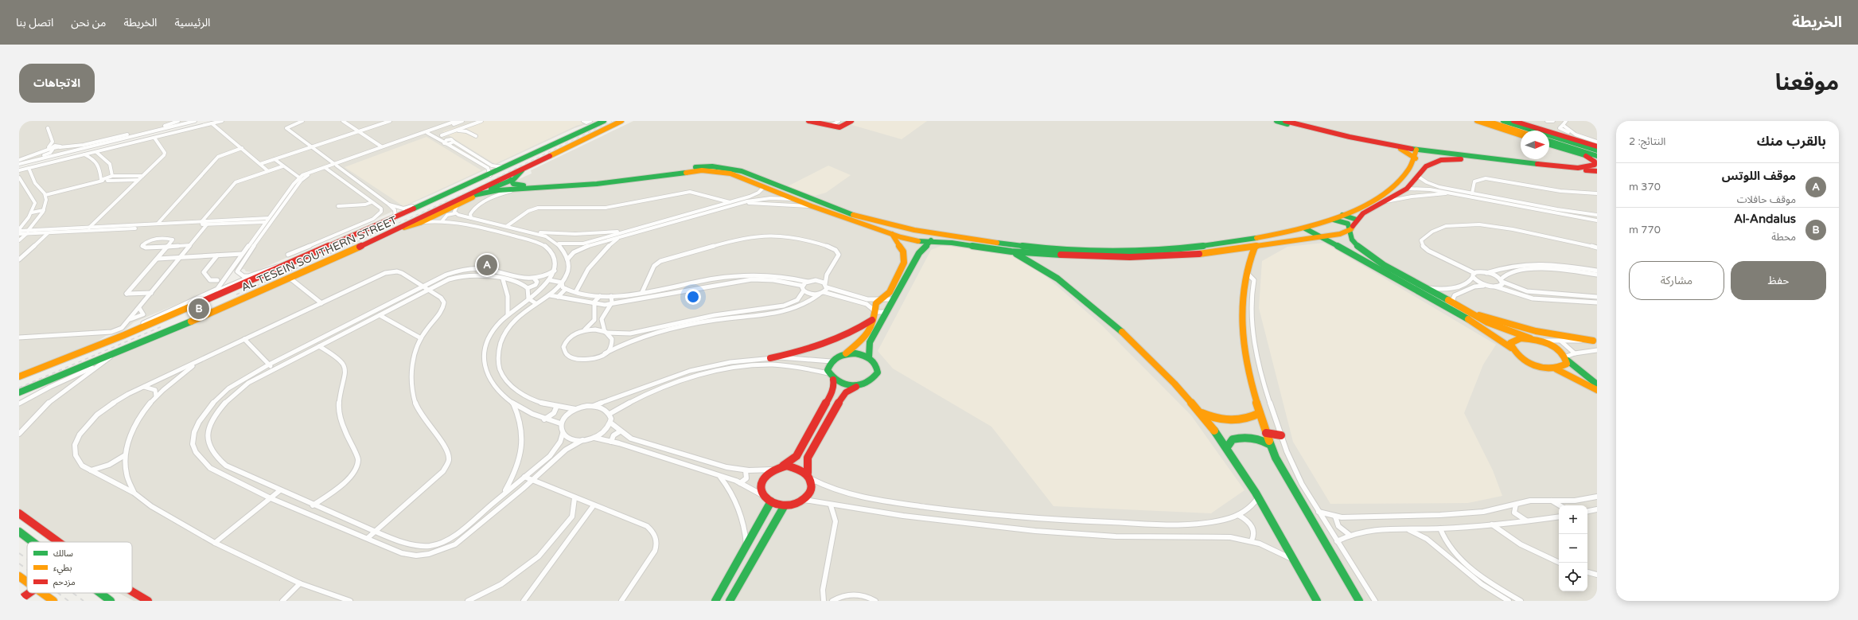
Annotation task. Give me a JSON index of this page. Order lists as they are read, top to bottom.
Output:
{
  "streets": {
    "street": ["AL TESEIN SOUTHERN STREET"]
  },
  "legend": ["سالك", "بطيء", "مزدحم"],
  "north": "right",
  "page": {
    "header": "الخريطة",
    "nav": [
      "الرئيسية",
      "الخريطة",
      "من نحن",
      "اتصل بنا"
    ],
    "title": "موقعنا",
    "buttons": [
      "الاتجاهات",
      ["حفظ", "مشاركة"]
    ],
    "heading": ["بالقرب منك", "النتائج: 2"],
    "list": [
      {
        "mark": "A",
        "name": "موقف اللوتس",
        "note": "موقف حافلات",
        "value": "370 m"
      },
      {
        "mark": "B",
        "name": "Al-Andalus",
        "note": "محطة",
        "value": "770 m"
      }
    ],
    "pins": ["A", "B"],
    "map_buttons": ["+", "−"]
  }
}
